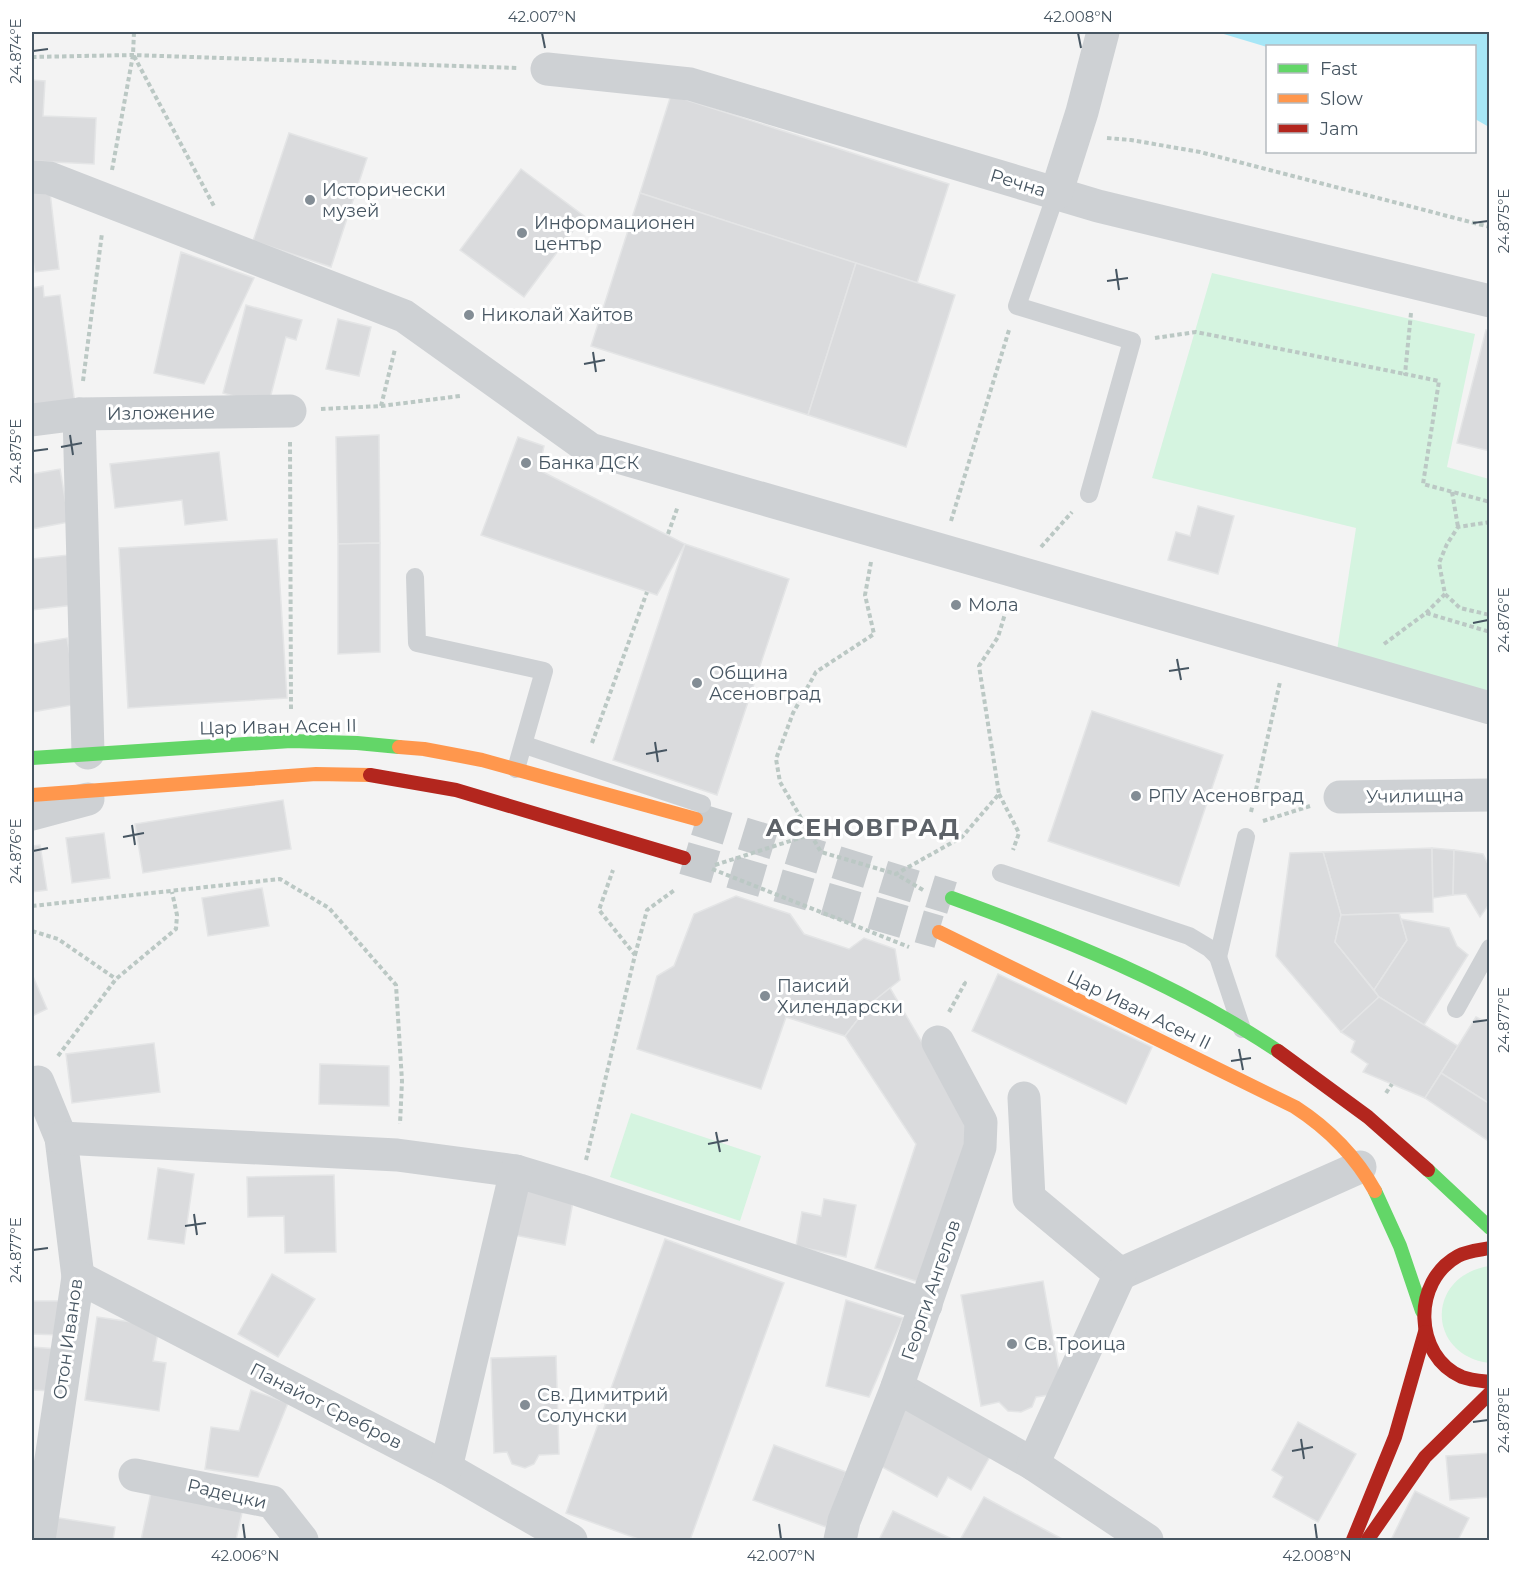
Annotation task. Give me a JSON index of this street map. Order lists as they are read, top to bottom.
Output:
{
  "streets": {
    "street": [
      "Речна",
      "Изложение",
      "Цар Иван Асен II",
      "Училищна",
      "Георги Ангелов",
      "Отон Иванов",
      "Панайот Сребров",
      "Радецки"
    ]
  },
  "crossings": [
    ["Отон Иванов", "Панайот Сребров"]
  ],
  "districts": ["АСЕНОВГРАД"],
  "places": [
    "Исторически музей",
    "Информационен център",
    "Николай Хайтов",
    "Банка ДСК",
    "Мола",
    "Община Асеновград",
    "РПУ Асеновград",
    "Паисий Хилендарски",
    "Св. Троица",
    "Св. Димитрий Солунски"
  ],
  "legend": ["Fast", "Slow", "Jam"],
  "coordinates": [
    "42.007°N",
    "42.008°N",
    "24.874°E",
    "24.875°E",
    "24.876°E",
    "24.877°E",
    "24.878°E",
    "42.006°N"
  ]
}
